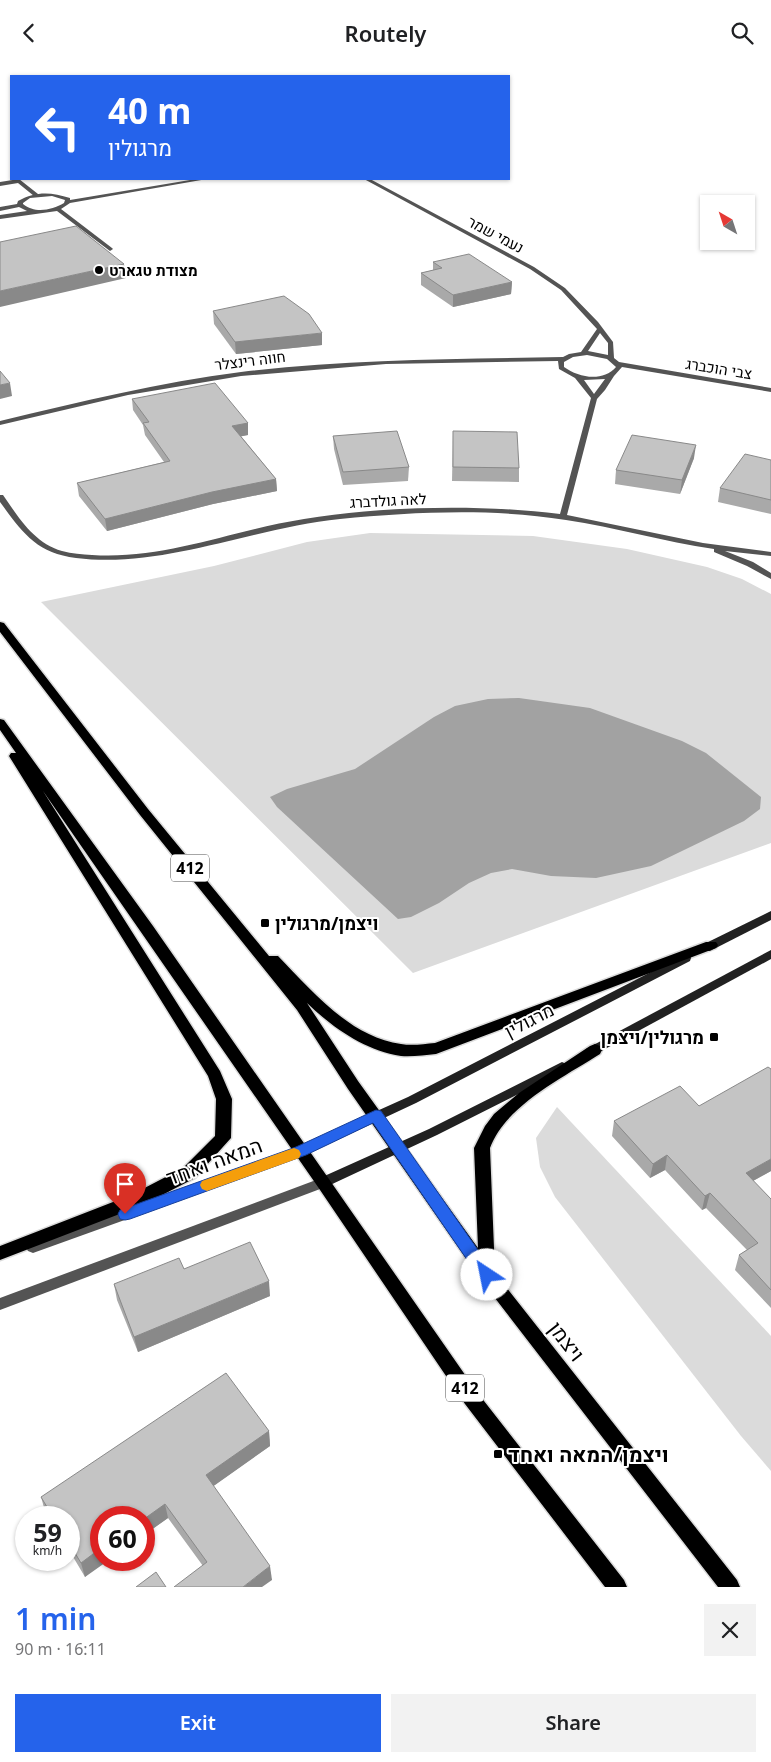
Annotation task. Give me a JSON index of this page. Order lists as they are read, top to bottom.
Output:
{
  "streets": {
    "main road": ["412", "מרגולין", "ויצמן"],
    "street": [
      "נעמי שמר",
      "חווה רינצלר",
      "צבי הוכברג",
      "לאה גולדברג",
      "המאה ואחד"
    ]
  },
  "crossings": [
    ["חווה רינצלר", "צבי הוכברג"],
    ["412", "מרגולין"],
    ["412", "המאה ואחד"],
    ["412", "ויצמן"],
    ["מרגולין", "המאה ואחד"],
    ["מרגולין", "ויצמן"]
  ],
  "places": {
    "other": ["מצודת טגארט"],
    "transit": ["ויצמן/מרגולין", "מרגולין/ויצמן", "ויצמן/המאה ואחד"]
  },
  "north": "top left",
  "page": {
    "header": "Routely",
    "turn": ["40 m", "מרגולין"],
    "speed": "59 km/h",
    "limit": "60",
    "heading": ["1 min", "90 m · 16:11"],
    "buttons": ["Exit", "Share"]
  }
}
